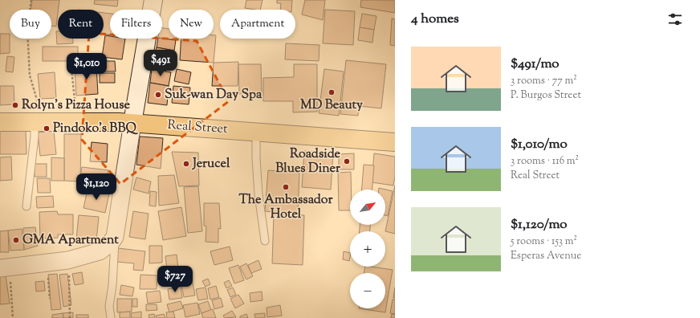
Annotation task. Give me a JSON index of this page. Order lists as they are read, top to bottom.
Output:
{
  "streets": {
    "main road": ["Real Street"]
  },
  "places": [
    "MD Beauty",
    "Suk-wan Day Spa",
    "Rolyn's Pizza House",
    "Pindoko's BBQ",
    "Roadside Blues Diner",
    "Jerucel",
    "The Ambassador Hotel",
    "GMA Apartment"
  ],
  "north": "top right",
  "page": {
    "heading": "4 homes",
    "chip": [
      "Buy",
      "Rent",
      "Filters",
      "New",
      "Apartment"
    ],
    "list": [
      {
        "name": "$491/mo",
        "note": "3 rooms · 77 m² · P. Burgos Street"
      },
      {
        "name": "$1,010/mo",
        "note": "3 rooms · 116 m² · Real Street"
      },
      {
        "name": "$1,120/mo",
        "note": "5 rooms · 153 m² · Esperas Avenue"
      }
    ],
    "price": [
      "$491",
      "$1,010",
      "$1,120",
      "$727"
    ],
    "map_buttons": ["+", "−"]
  }
}
